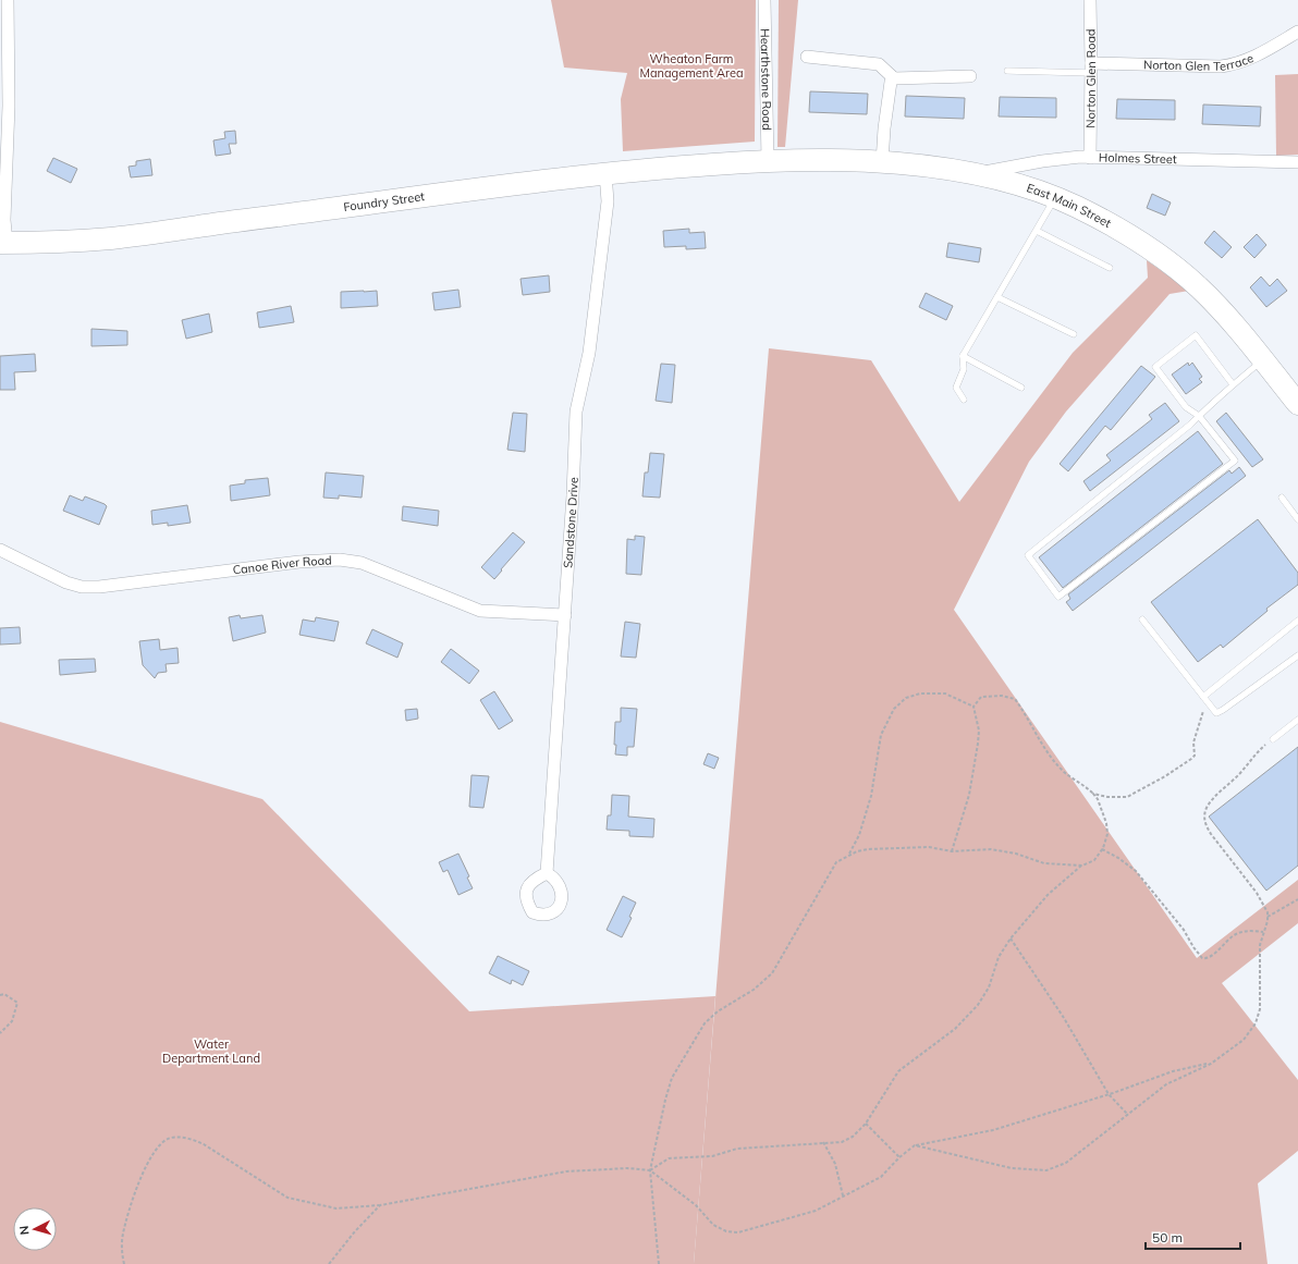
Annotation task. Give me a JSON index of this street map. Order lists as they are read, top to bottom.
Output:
{
  "streets": {
    "highway": ["Foundry Street", "East Main Street"],
    "street": [
      "Norton Glen Terrace",
      "Norton Glen Road",
      "Hearthstone Road",
      "Holmes Street",
      "Sandstone Drive",
      "Canoe River Road"
    ]
  },
  "crossings": [
    ["Norton Glen Terrace", "Norton Glen Road"],
    ["Norton Glen Road", "Holmes Street"],
    ["Hearthstone Road", "Foundry Street"],
    ["Hearthstone Road", "East Main Street"],
    ["Holmes Street", "East Main Street"],
    ["Foundry Street", "East Main Street"],
    ["Foundry Street", "Sandstone Drive"],
    ["Sandstone Drive", "Canoe River Road"]
  ],
  "parks": ["Wheaton Farm Management Area", "Water Department Land"],
  "scale_bar": "50 m",
  "north": "left"
}
